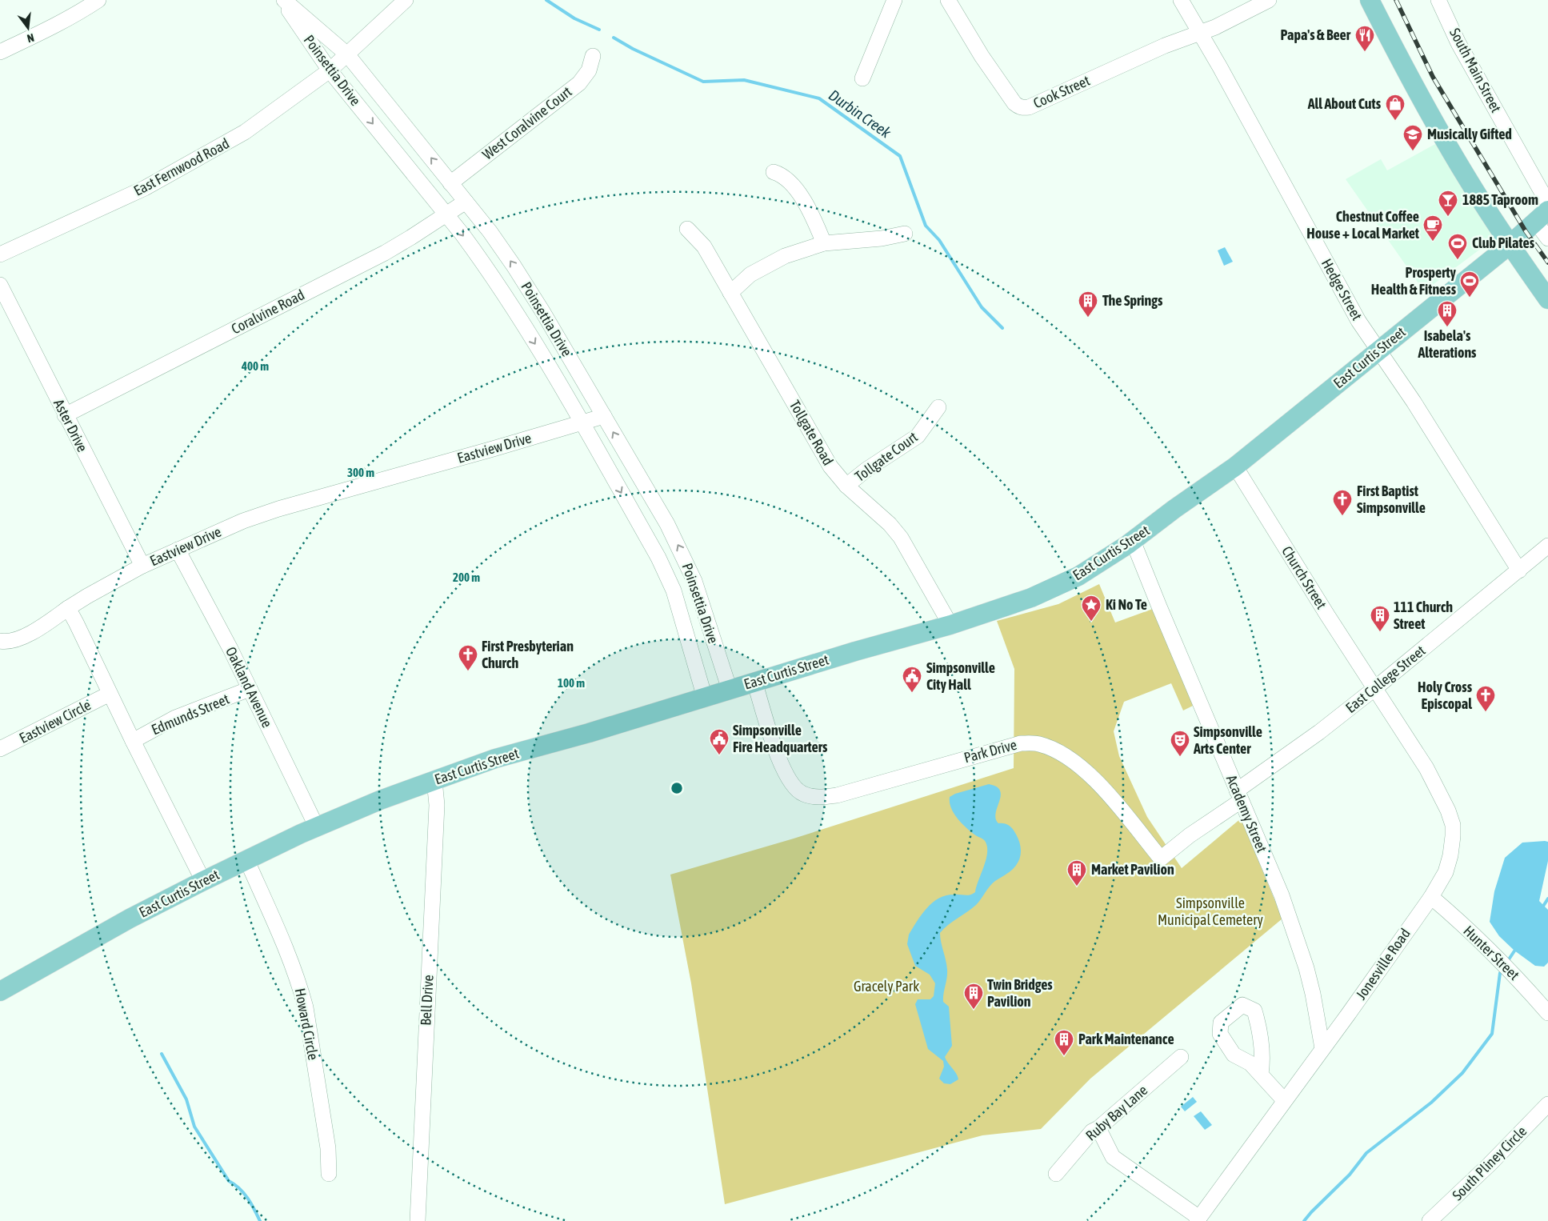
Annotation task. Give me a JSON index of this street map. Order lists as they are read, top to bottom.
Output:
{
  "streets": {
    "main road": ["East Curtis Street"],
    "street": [
      "Poinsettia Drive",
      "South Main Street",
      "Cook Street",
      "West Coralvine Court",
      "East Fernwood Road",
      "Hedge Street",
      "Coralvine Road",
      "Aster Drive",
      "Tollgate Road",
      "Eastview Drive",
      "Tollgate Court",
      "Church Street",
      "East College Street",
      "Oakland Avenue",
      "Edmunds Street",
      "Eastview Circle",
      "Park Drive",
      "Academy Street",
      "Hunter Street",
      "Jonesville Road",
      "Bell Drive",
      "Howard Circle",
      "Ruby Bay Lane",
      "South Pliney Circle"
    ]
  },
  "crossings": [
    ["Poinsettia Drive", "West Coralvine Court"],
    ["Poinsettia Drive", "East Fernwood Road"],
    ["Poinsettia Drive", "Coralvine Road"],
    ["Poinsettia Drive", "East Curtis Street"],
    ["Poinsettia Drive", "Eastview Drive"],
    ["Cook Street", "Hedge Street"],
    ["Hedge Street", "East Curtis Street"],
    ["Hedge Street", "East College Street"],
    ["Coralvine Road", "Aster Drive"],
    ["East Curtis Street", "Tollgate Road"],
    ["East Curtis Street", "Church Street"],
    ["East Curtis Street", "Oakland Avenue"],
    ["East Curtis Street", "Park Drive"],
    ["East Curtis Street", "Academy Street"],
    ["East Curtis Street", "Bell Drive"],
    ["East Curtis Street", "Howard Circle"],
    ["Aster Drive", "Eastview Drive"],
    ["Tollgate Road", "Tollgate Court"],
    ["Eastview Drive", "Oakland Avenue"],
    ["Church Street", "East College Street"],
    ["Church Street", "Jonesville Road"],
    ["East College Street", "Park Drive"],
    ["East College Street", "Academy Street"],
    ["East College Street", "Jonesville Road"],
    ["Oakland Avenue", "Edmunds Street"],
    ["Park Drive", "Academy Street"],
    ["Academy Street", "Jonesville Road"],
    ["Hunter Street", "Jonesville Road"]
  ],
  "water": ["Durbin Creek"],
  "parks": ["Simpsonville Municipal Cemetery", "Gracely Park"],
  "places": {
    "restaurant": ["Papa's & Beer"],
    "shop": ["All About Cuts"],
    "school or university": ["Musically Gifted"],
    "bar": ["1885 Taproom"],
    "cafe": ["Chestnut Coffee House + Local Market"],
    "sports": ["Club Pilates", "Prosperty Health & Fitness"],
    "building": [
      "The Springs",
      "Isabela's Alterations",
      "111 Church Street",
      "Market Pavilion",
      "Twin Bridges Pavilion",
      "Park Maintenance"
    ],
    "church": ["First Baptist Simpsonville", "First Presbyterian Church", "Holy Cross Episcopal"],
    "place": ["Ki No Te"],
    "public building": ["Simpsonville City Hall", "Simpsonville Fire Headquarters"],
    "theatre": ["Simpsonville Arts Center"]
  },
  "north": "bottom",
  "rings": [
    "400 m",
    "300 m",
    "200 m",
    "100 m"
  ]
}
